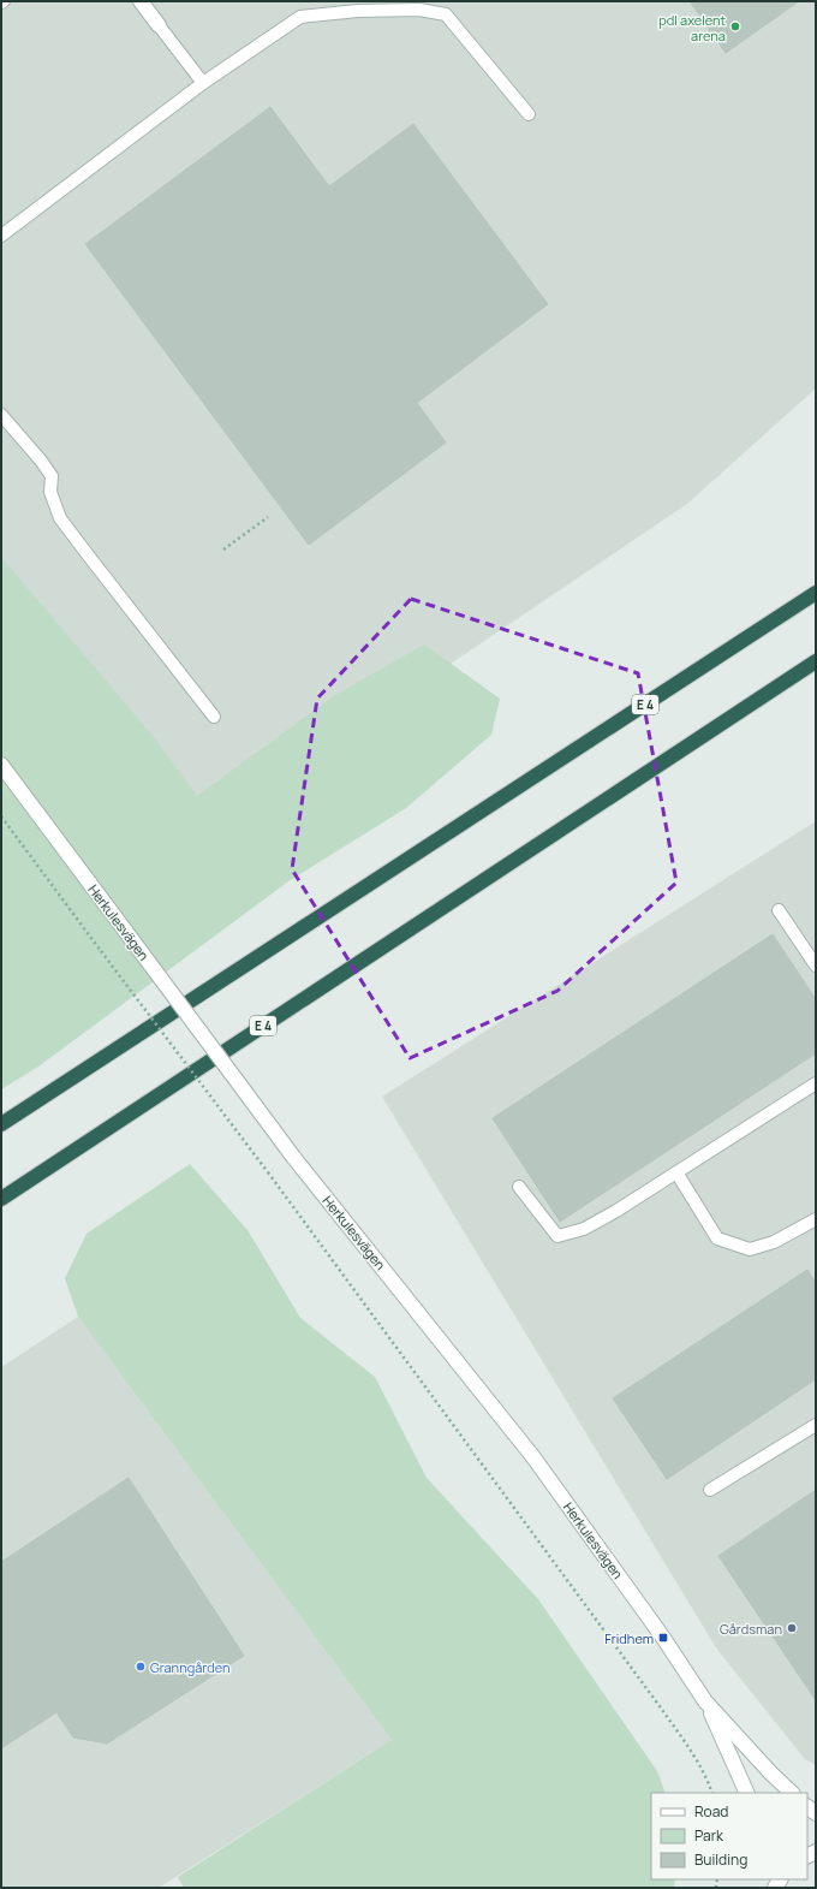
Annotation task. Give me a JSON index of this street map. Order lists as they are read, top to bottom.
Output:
{
  "streets": {
    "highway": ["E 4"],
    "street": ["Herkulesvägen"]
  },
  "places": {
    "other": ["pdl axelent arena", "Gårdsman", "Granngården"],
    "transit": ["Fridhem"]
  },
  "legend": ["Road", "Park", "Building"]
}
